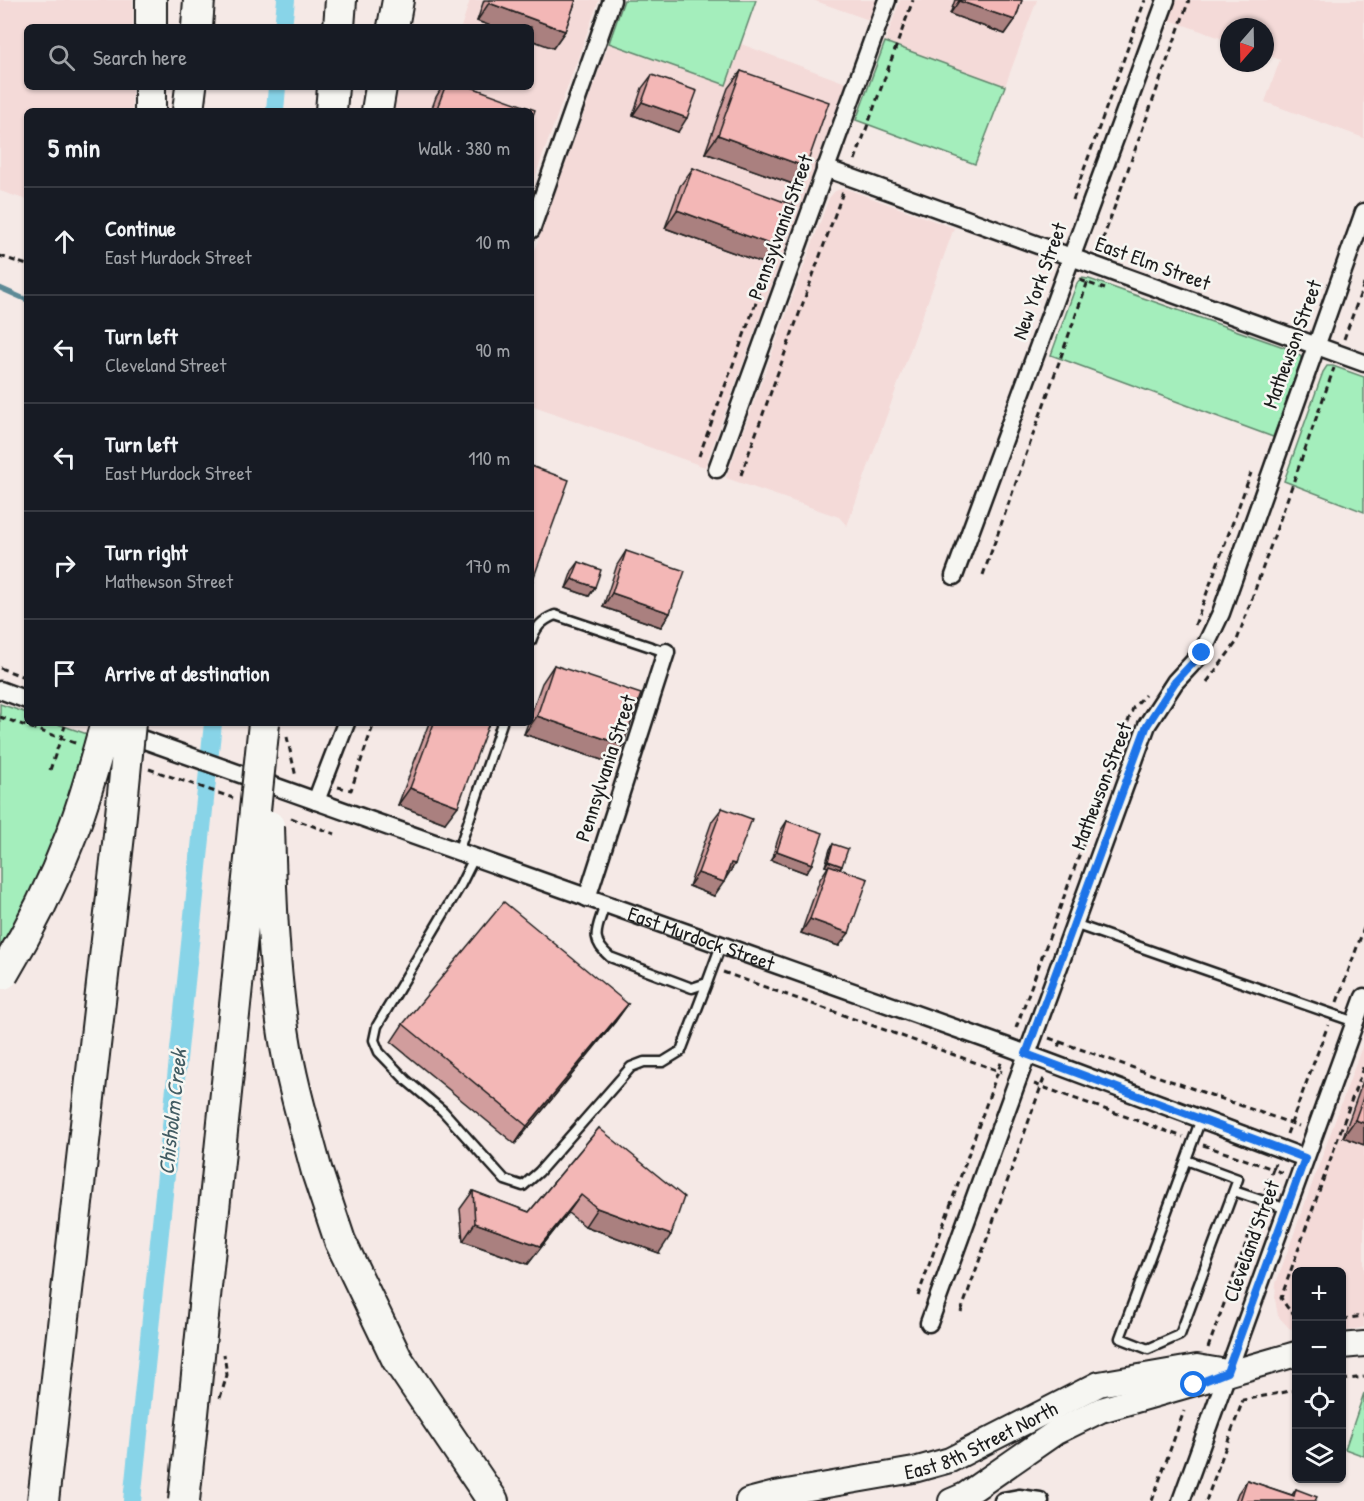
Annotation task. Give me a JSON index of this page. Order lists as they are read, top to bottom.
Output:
{
  "streets": {
    "street": [
      "Pennsylvania Street",
      "East Elm Street",
      "New York Street",
      "Mathewson Street",
      "East Murdock Street",
      "Cleveland Street",
      "East 8th Street North"
    ]
  },
  "crossings": [
    ["Pennsylvania Street", "East Elm Street"],
    ["Pennsylvania Street", "East Murdock Street"],
    ["East Elm Street", "New York Street"],
    ["East Elm Street", "Mathewson Street"],
    ["Mathewson Street", "East Murdock Street"],
    ["East Murdock Street", "Cleveland Street"],
    ["Cleveland Street", "East 8th Street North"]
  ],
  "water": ["Chisholm Creek"],
  "north": "bottom",
  "page": {
    "search": "Search here",
    "heading": ["5 min", "Walk · 380 m"],
    "list": [
      ["Continue", "East Murdock Street", "10 m"],
      ["Turn left", "Cleveland Street", "90 m"],
      ["Turn left", "East Murdock Street", "110 m"],
      ["Turn right", "Mathewson Street", "170 m"],
      "Arrive at destination"
    ],
    "map_buttons": ["+", "−"]
  }
}
